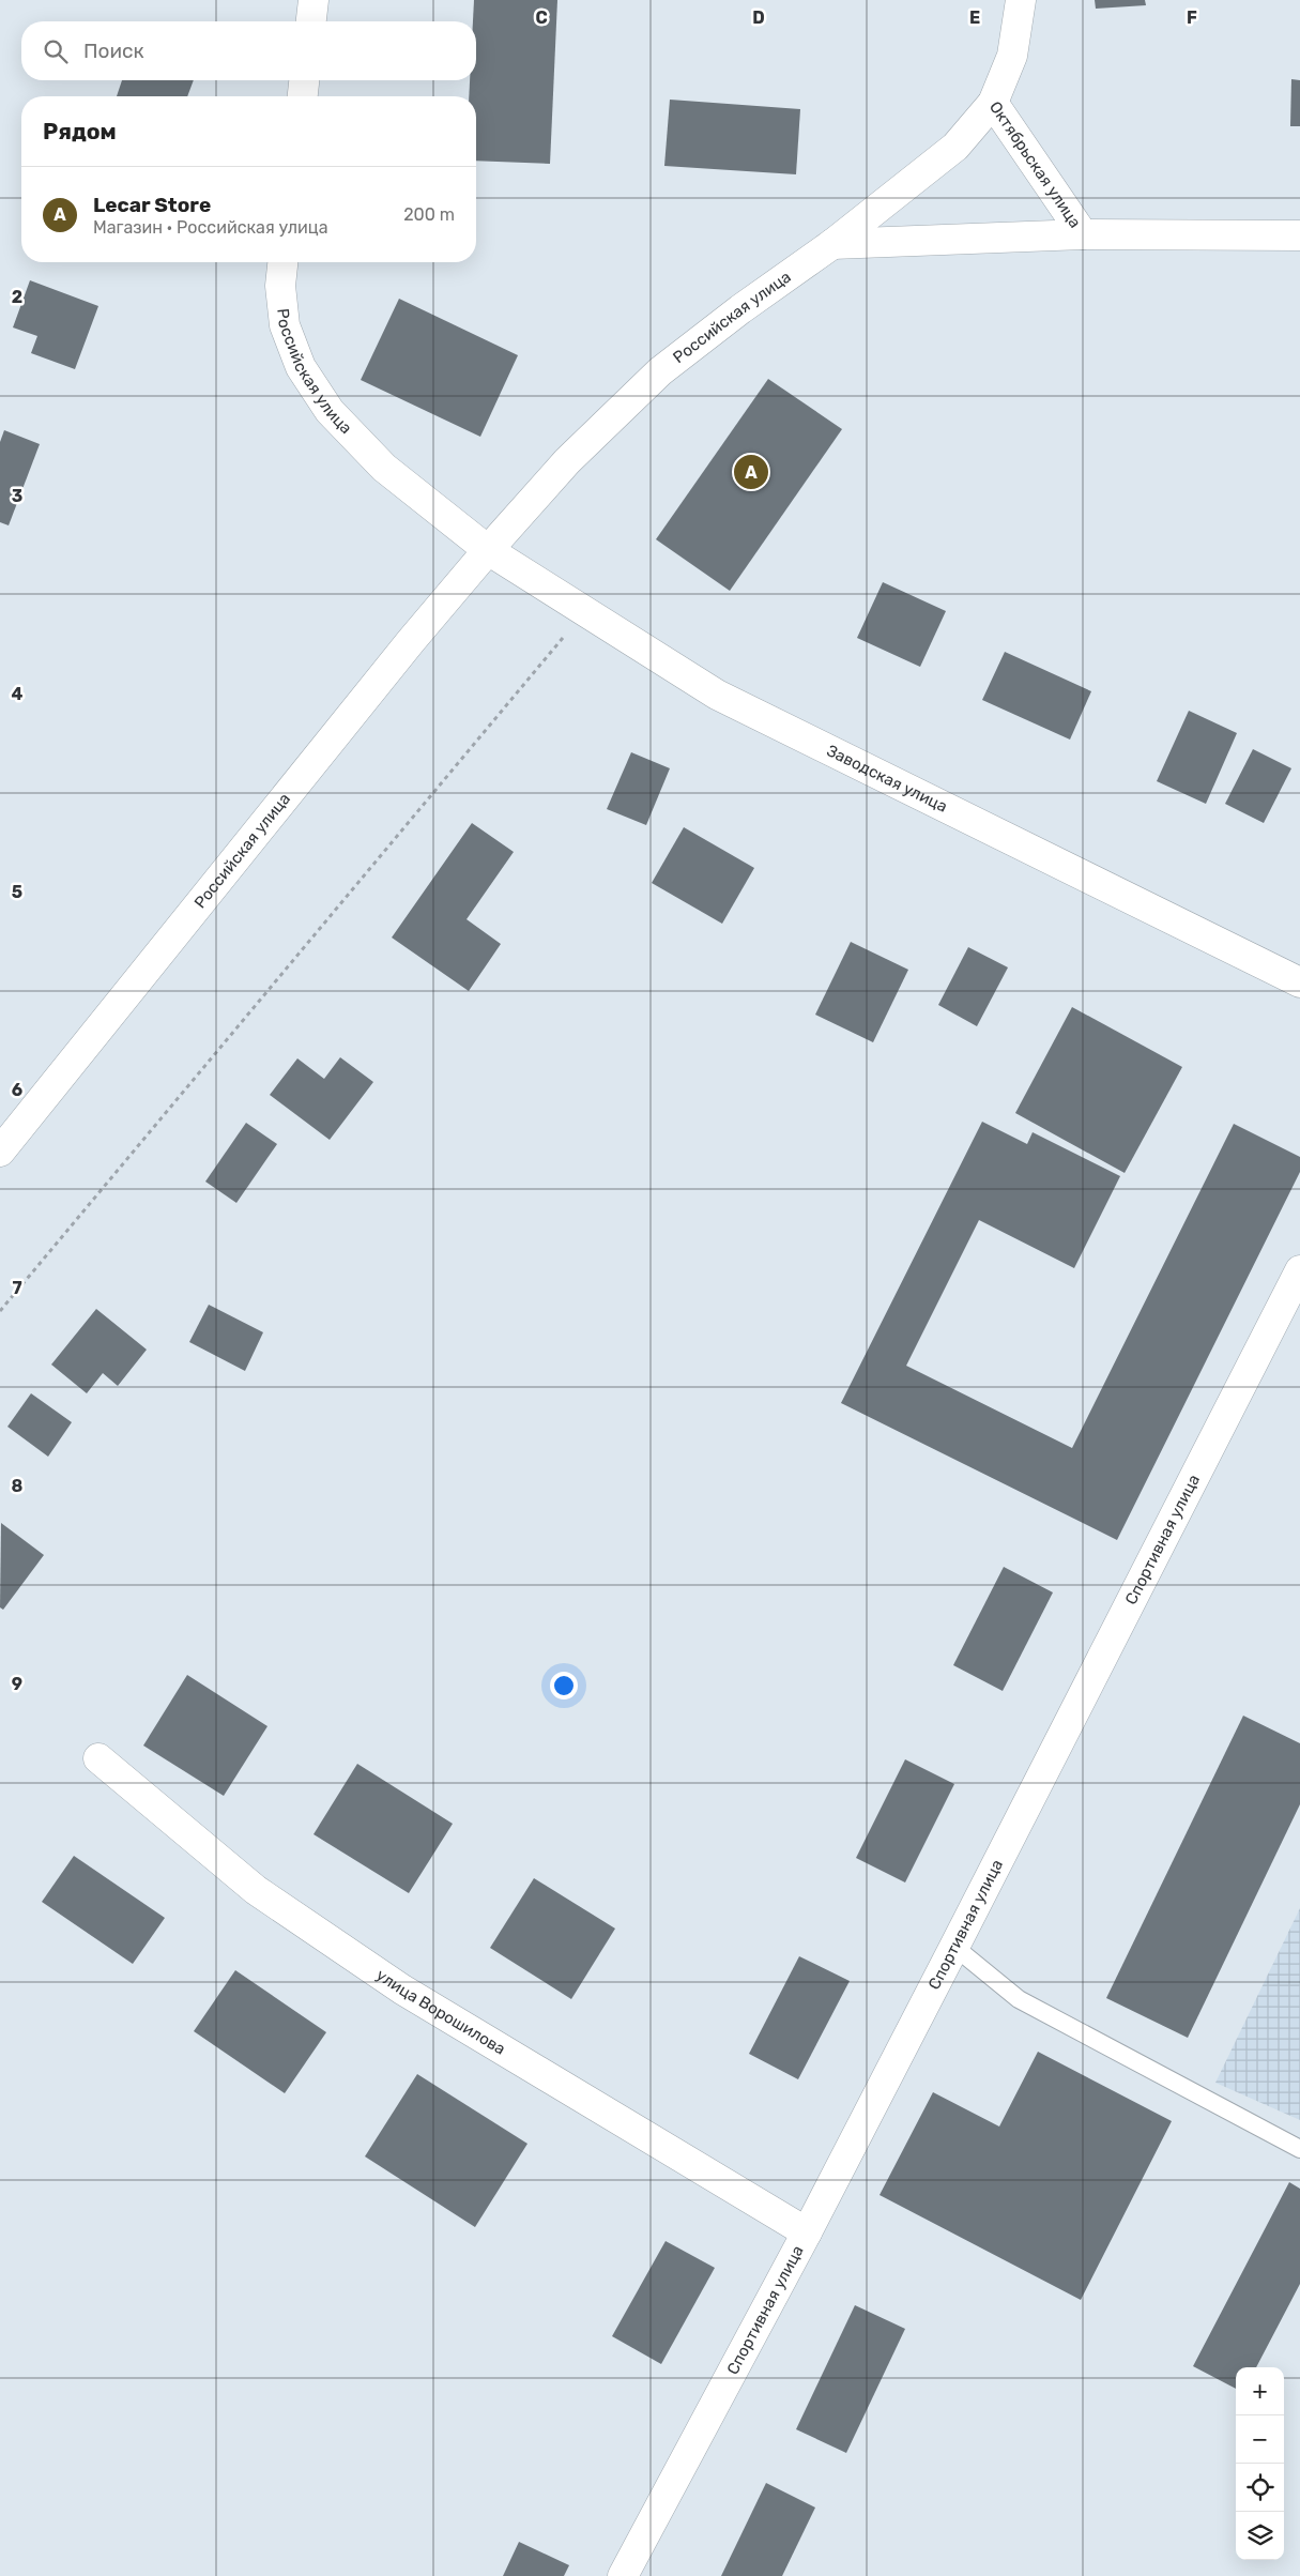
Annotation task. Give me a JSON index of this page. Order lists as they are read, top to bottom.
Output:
{
  "streets": {
    "street": [
      "Октябрьская улица",
      "Российская улица",
      "Заводская улица",
      "Спортивная улица",
      "улица Ворошилова"
    ]
  },
  "crossings": [
    ["Октябрьская улица", "Российская улица"],
    ["Российская улица", "Заводская улица"],
    ["Спортивная улица", "улица Ворошилова"]
  ],
  "page": {
    "search": "Поиск",
    "heading": "Рядом",
    "list": [
      {
        "mark": "A",
        "name": "Lecar Store",
        "note": "Магазин · Российская улица",
        "value": "200 m"
      }
    ],
    "pins": "A",
    "map_buttons": ["+", "−"]
  },
  "grid": {
    "columns": [
      "C",
      "D",
      "E",
      "F"
    ],
    "rows": [
      "2",
      "3",
      "4",
      "5",
      "6",
      "7",
      "8",
      "9"
    ]
  }
}
